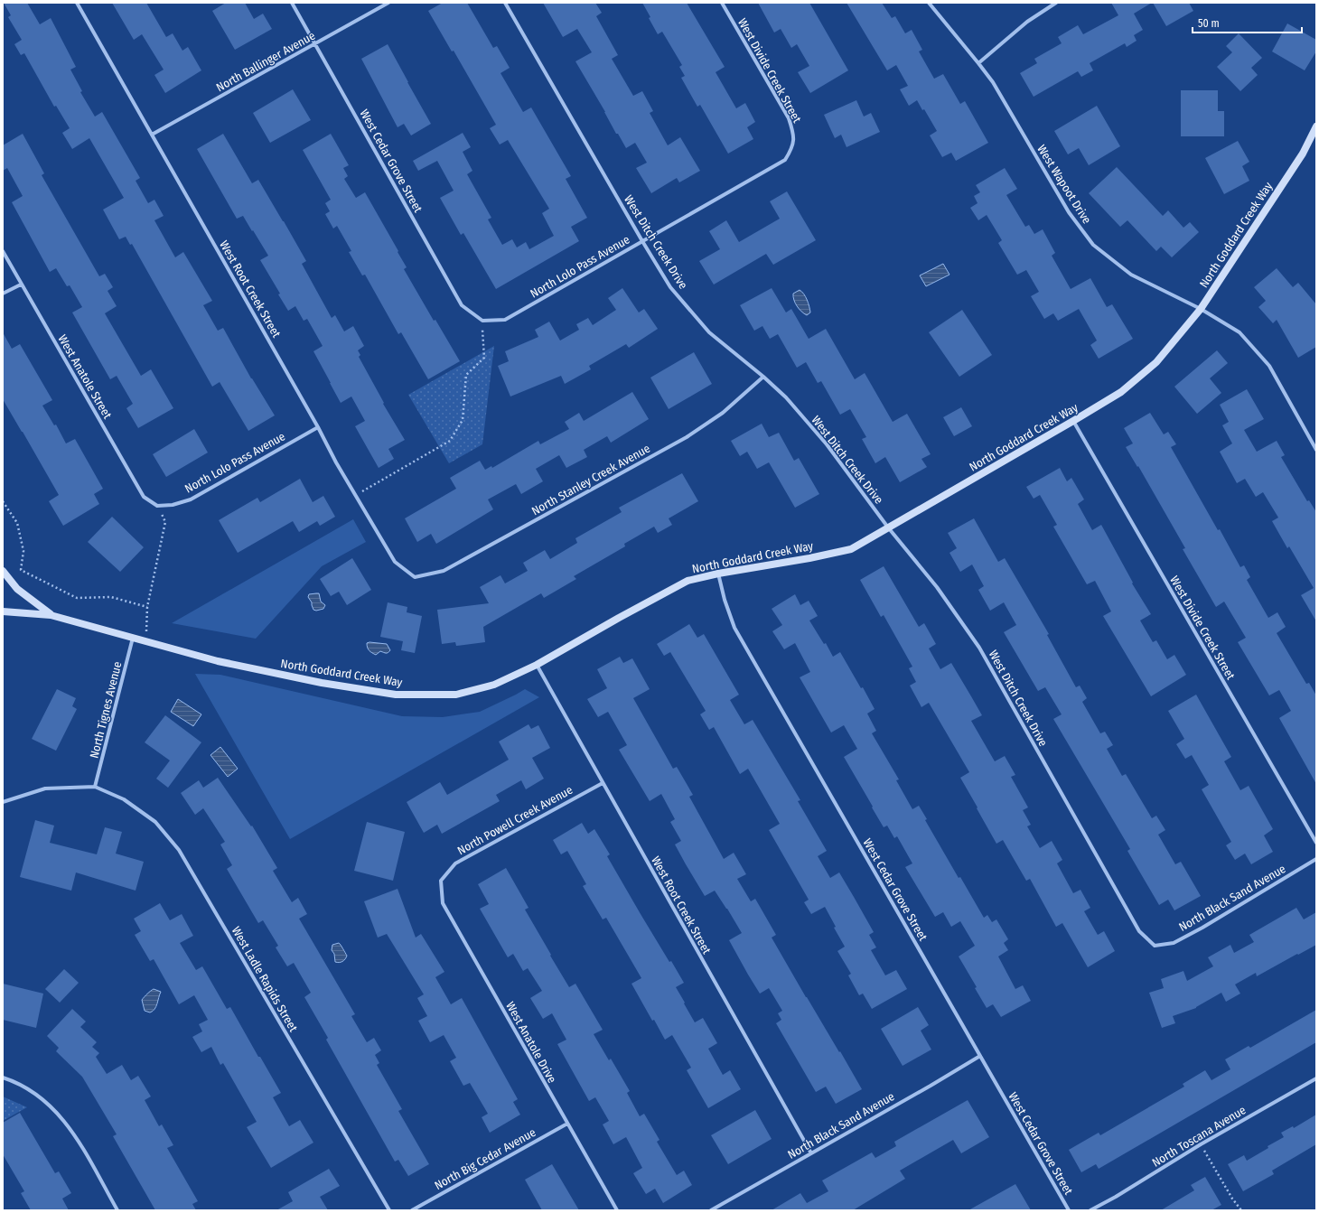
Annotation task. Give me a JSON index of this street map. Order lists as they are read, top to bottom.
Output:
{
  "streets": {
    "street": [
      "North Ballinger Avenue",
      "West Divide Creek Street",
      "West Cedar Grove Street",
      "West Wapoot Drive",
      "North Goddard Creek Way",
      "West Ditch Creek Drive",
      "North Lolo Pass Avenue",
      "West Root Creek Street",
      "West Anatole Street",
      "North Stanley Creek Avenue",
      "North Tignes Avenue",
      "North Powell Creek Avenue",
      "North Black Sand Avenue",
      "West Ladle Rapids Street",
      "West Anatole Drive",
      "North Toscana Avenue",
      "North Big Cedar Avenue"
    ]
  },
  "crossings": [
    ["North Ballinger Avenue", "West Cedar Grove Street"],
    ["North Ballinger Avenue", "West Root Creek Street"],
    ["West Divide Creek Street", "North Goddard Creek Way"],
    ["West Divide Creek Street", "North Lolo Pass Avenue"],
    ["West Cedar Grove Street", "North Goddard Creek Way"],
    ["West Cedar Grove Street", "North Lolo Pass Avenue"],
    ["West Cedar Grove Street", "North Black Sand Avenue"],
    ["West Wapoot Drive", "North Goddard Creek Way"],
    ["North Goddard Creek Way", "West Ditch Creek Drive"],
    ["North Goddard Creek Way", "West Root Creek Street"],
    ["North Goddard Creek Way", "North Tignes Avenue"],
    ["West Ditch Creek Drive", "North Lolo Pass Avenue"],
    ["West Ditch Creek Drive", "North Stanley Creek Avenue"],
    ["West Ditch Creek Drive", "North Black Sand Avenue"],
    ["North Lolo Pass Avenue", "West Root Creek Street"],
    ["North Lolo Pass Avenue", "West Anatole Street"],
    ["West Root Creek Street", "North Stanley Creek Avenue"],
    ["West Root Creek Street", "North Powell Creek Avenue"],
    ["West Root Creek Street", "North Black Sand Avenue"],
    ["North Tignes Avenue", "West Ladle Rapids Street"],
    ["North Powell Creek Avenue", "West Anatole Drive"],
    ["West Anatole Drive", "North Big Cedar Avenue"]
  ],
  "scale_bar": "50 m"
}
